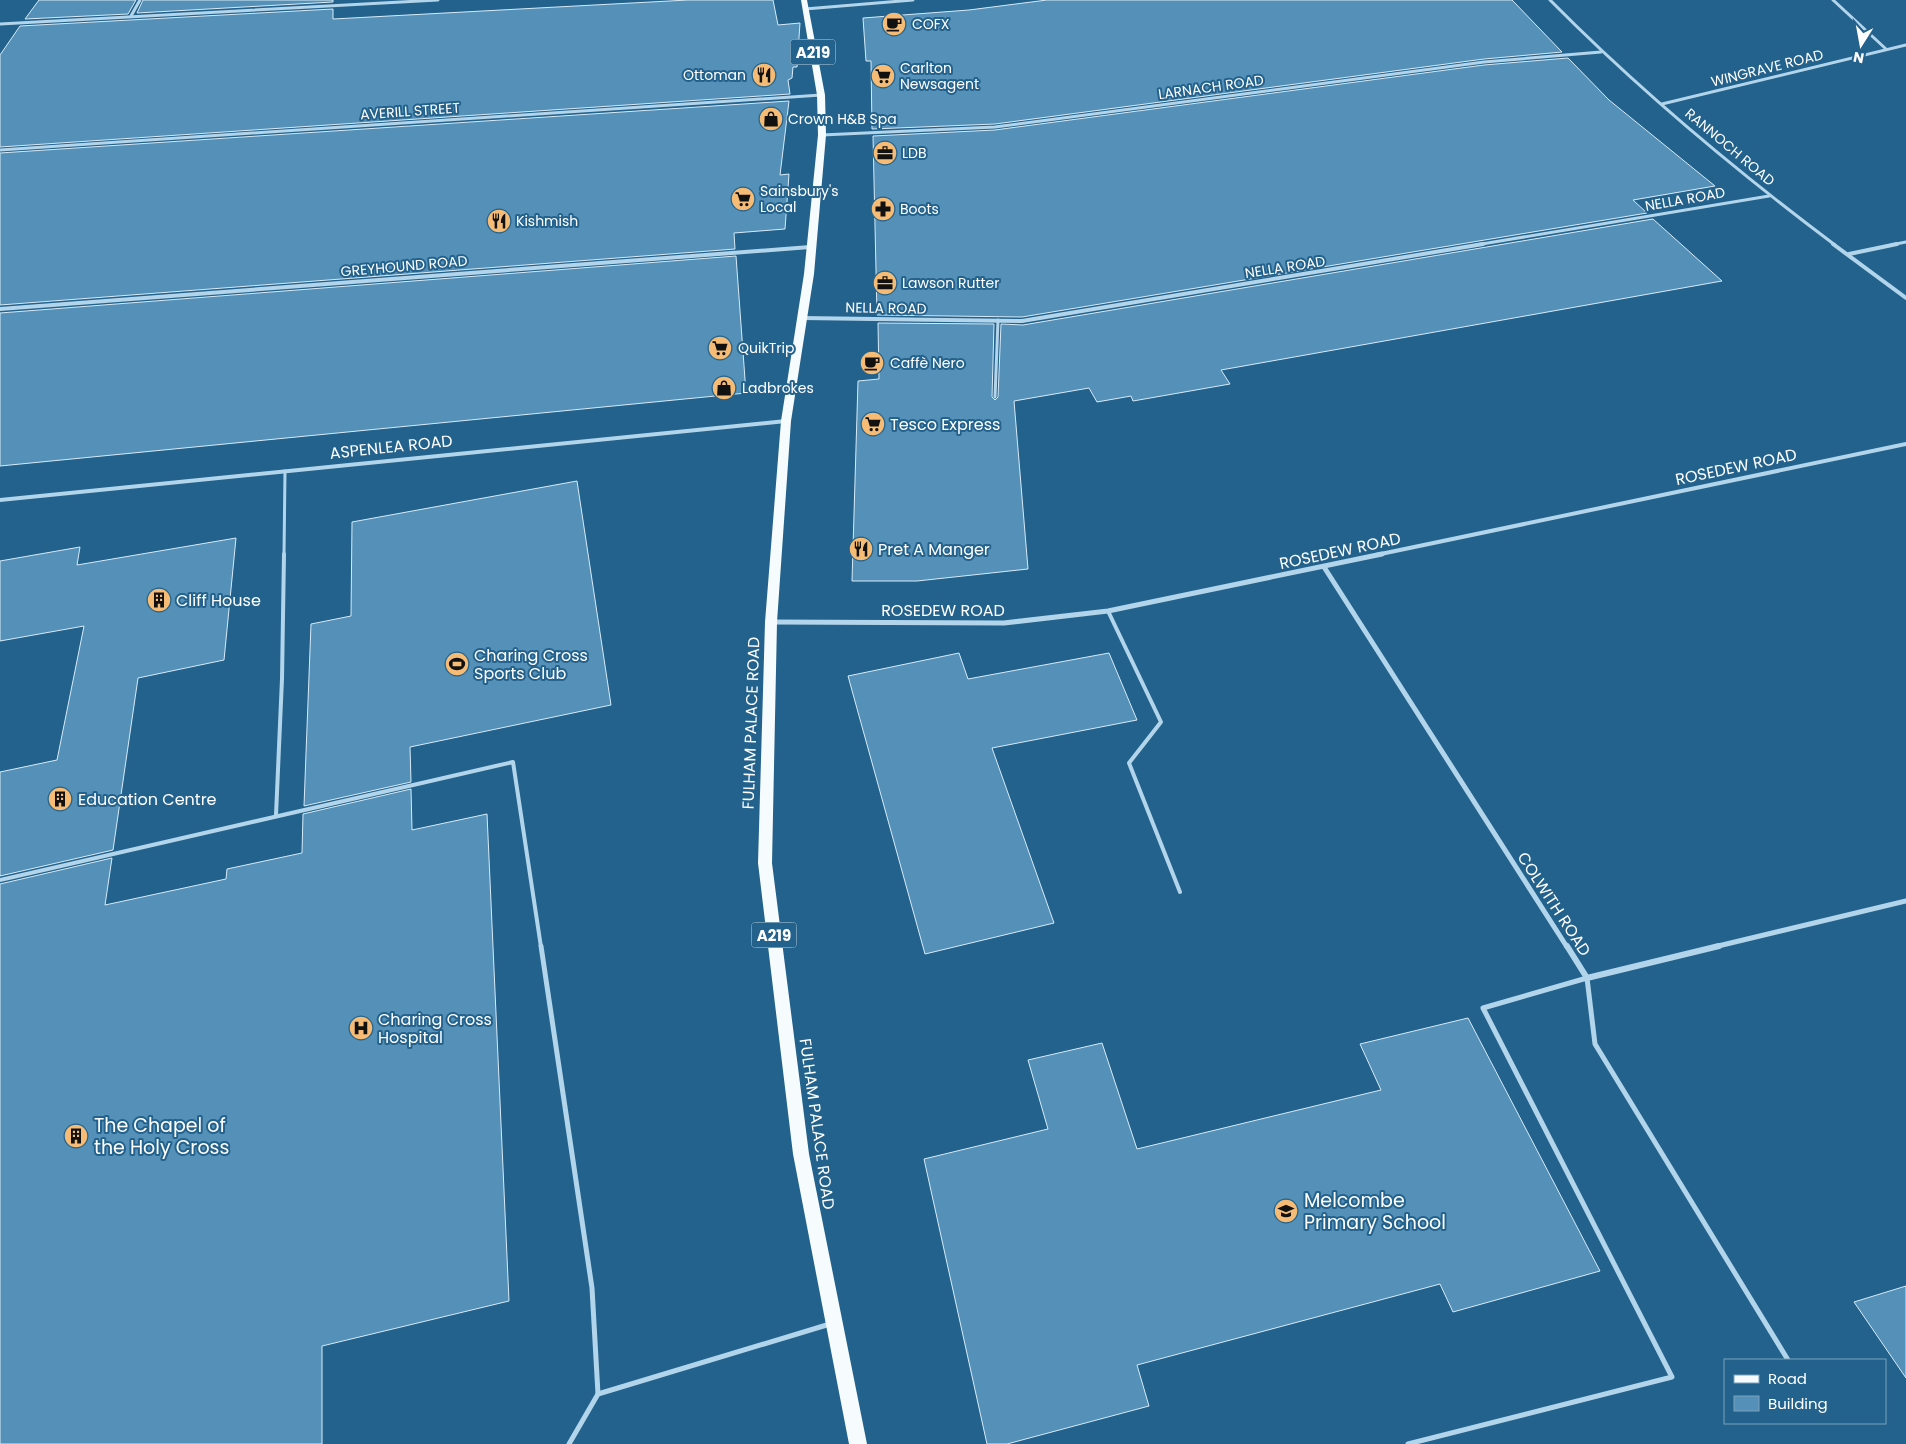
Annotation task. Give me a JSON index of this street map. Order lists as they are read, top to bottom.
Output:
{
  "streets": {
    "main road": ["A219", "FULHAM PALACE ROAD"],
    "street": [
      "WINGRAVE ROAD",
      "LARNACH ROAD",
      "AVERILL STREET",
      "RANNOCH ROAD",
      "NELLA ROAD",
      "GREYHOUND ROAD",
      "ASPENLEA ROAD",
      "ROSEDEW ROAD",
      "COLWITH ROAD"
    ]
  },
  "crossings": [
    ["WINGRAVE ROAD", "RANNOCH ROAD"],
    ["LARNACH ROAD", "RANNOCH ROAD"],
    ["LARNACH ROAD", "FULHAM PALACE ROAD"],
    ["AVERILL STREET", "FULHAM PALACE ROAD"],
    ["RANNOCH ROAD", "NELLA ROAD"],
    ["NELLA ROAD", "FULHAM PALACE ROAD"],
    ["GREYHOUND ROAD", "FULHAM PALACE ROAD"],
    ["ASPENLEA ROAD", "FULHAM PALACE ROAD"],
    ["ROSEDEW ROAD", "FULHAM PALACE ROAD"],
    ["ROSEDEW ROAD", "COLWITH ROAD"]
  ],
  "places": {
    "cafe": ["COFX", "Caffè Nero"],
    "restaurant": ["Ottoman", "Kishmish", "Pret A Manger"],
    "supermarket": [
      "Carlton Newsagent",
      "Sainsbury's Local",
      "QuikTrip",
      "Tesco Express"
    ],
    "shop": ["Crown H&B Spa", "Ladbrokes"],
    "office": ["LDB", "Lawson Rutter"],
    "pharmacy": ["Boots"],
    "building": ["Cliff House", "Education Centre", "The Chapel of the Holy Cross"],
    "sports": ["Charing Cross Sports Club"],
    "hospital": ["Charing Cross Hospital"],
    "school or university": ["Melcombe Primary School"]
  },
  "legend": ["Road", "Building"],
  "north": "bottom"
}
